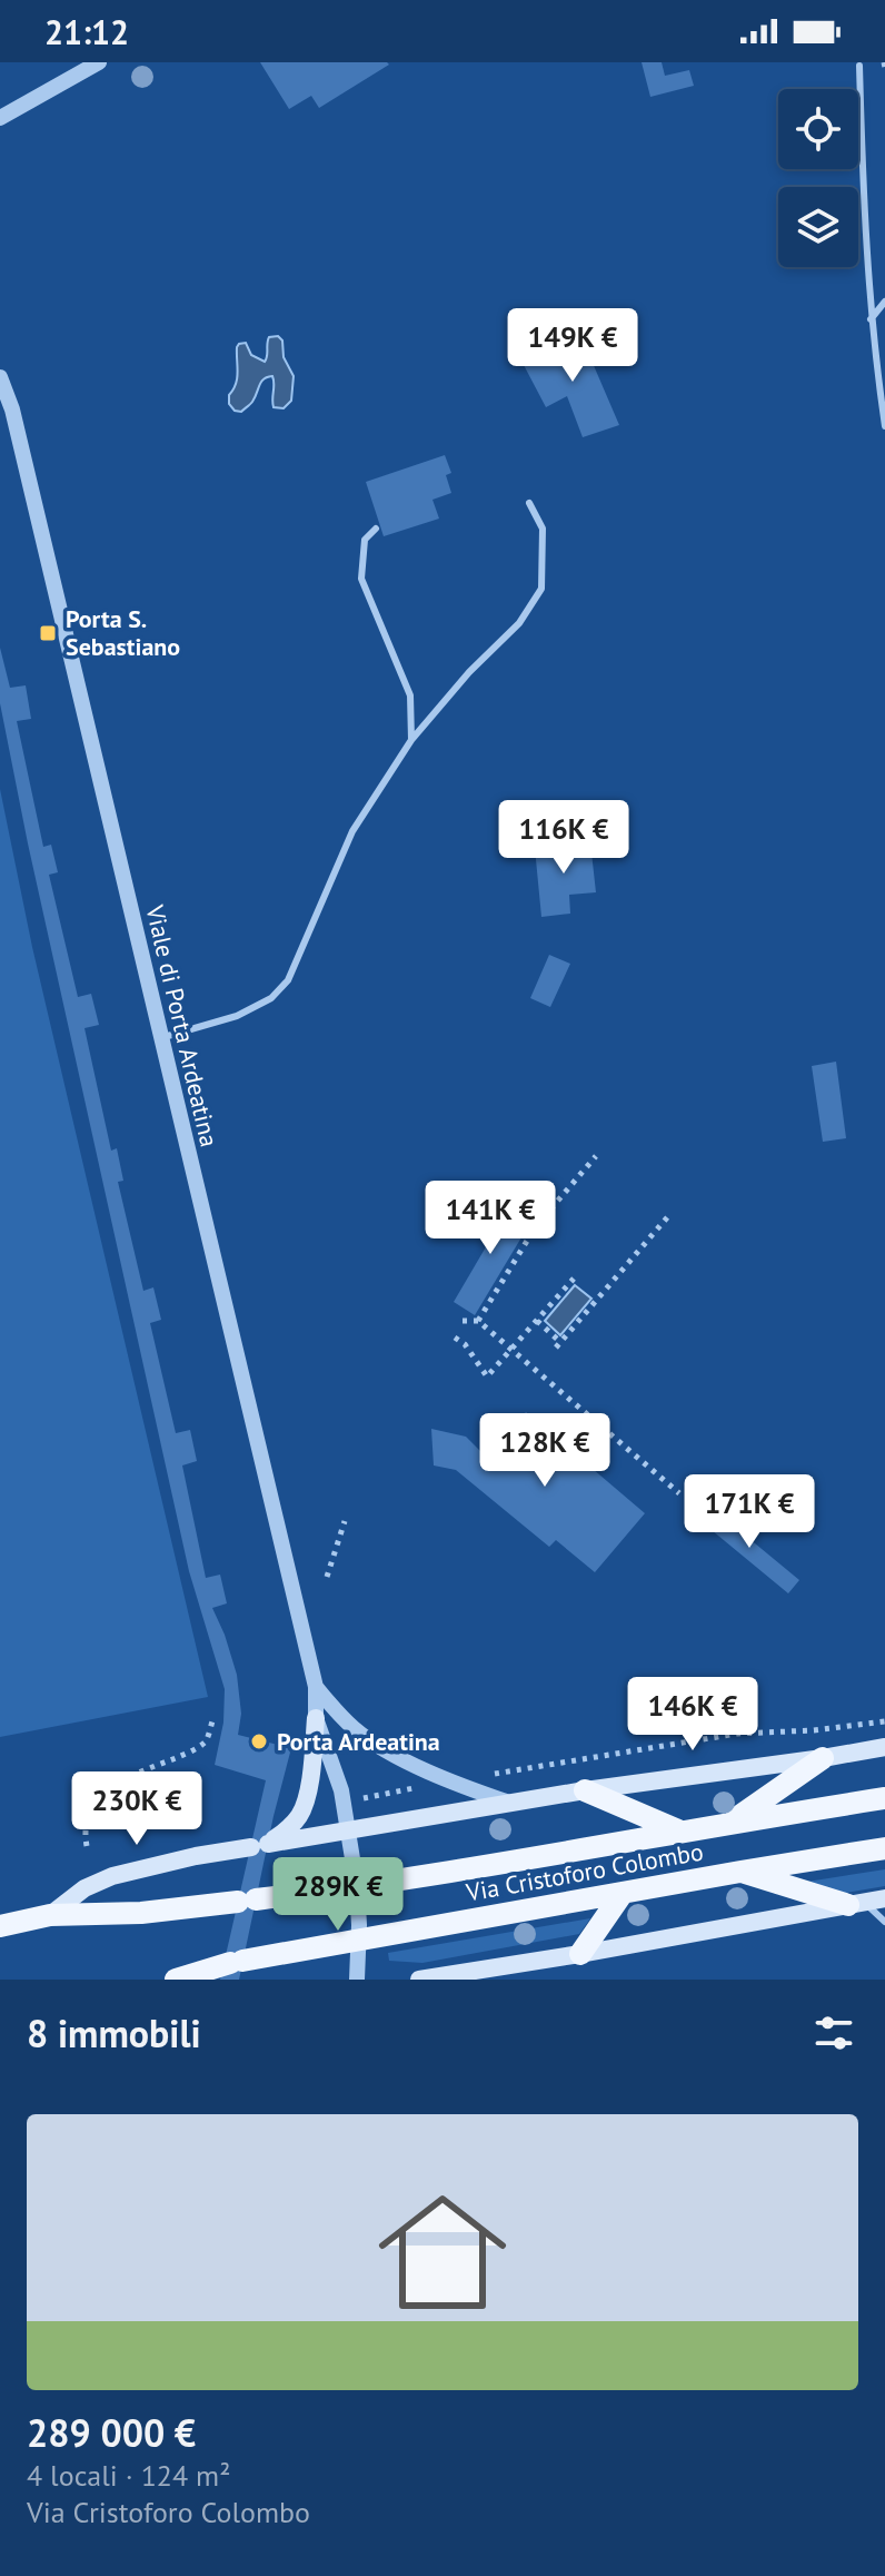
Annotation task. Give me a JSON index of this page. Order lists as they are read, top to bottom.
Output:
{
  "streets": {
    "main road": ["Via Cristoforo Colombo"],
    "street": ["Viale di Porta Ardeatina"]
  },
  "crossings": [
    ["Viale di Porta Ardeatina", "Via Cristoforo Colombo"]
  ],
  "places": {
    "transit": ["Porta S. Sebastiano"],
    "other": ["Porta Ardeatina"]
  },
  "page": {
    "status": "21:12",
    "price": [
      "149K €",
      "116K €",
      "141K €",
      "128K €",
      "171K €",
      "146K €",
      "230K €",
      "289K €"
    ],
    "heading": "8 immobili",
    "list": [
      {
        "name": "289 000 €",
        "note": "4 locali · 124 m² · Via Cristoforo Colombo"
      }
    ]
  }
}
